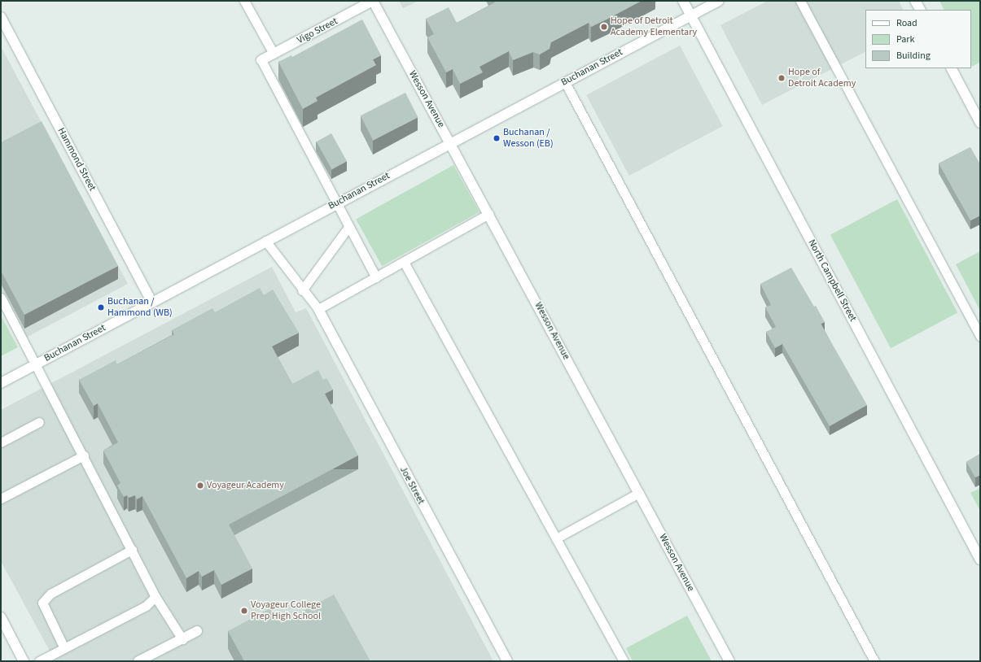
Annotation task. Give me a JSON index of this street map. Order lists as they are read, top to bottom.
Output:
{
  "streets": {
    "street": [
      "Vigo Street",
      "Buchanan Street",
      "Wesson Avenue",
      "Hammond Street",
      "North Campbell Street",
      "Joe Street"
    ]
  },
  "crossings": [
    ["Vigo Street", "Wesson Avenue"],
    ["Buchanan Street", "Wesson Avenue"],
    ["Buchanan Street", "Hammond Street"],
    ["Buchanan Street", "North Campbell Street"]
  ],
  "places": [
    "Hope of Detroit Academy Elementary",
    "Hope of Detroit Academy",
    "Buchanan / Wesson (EB)",
    "Buchanan / Hammond (WB)",
    "Voyageur Academy",
    "Voyageur College Prep High School"
  ],
  "legend": ["Road", "Park", "Building"]
}
